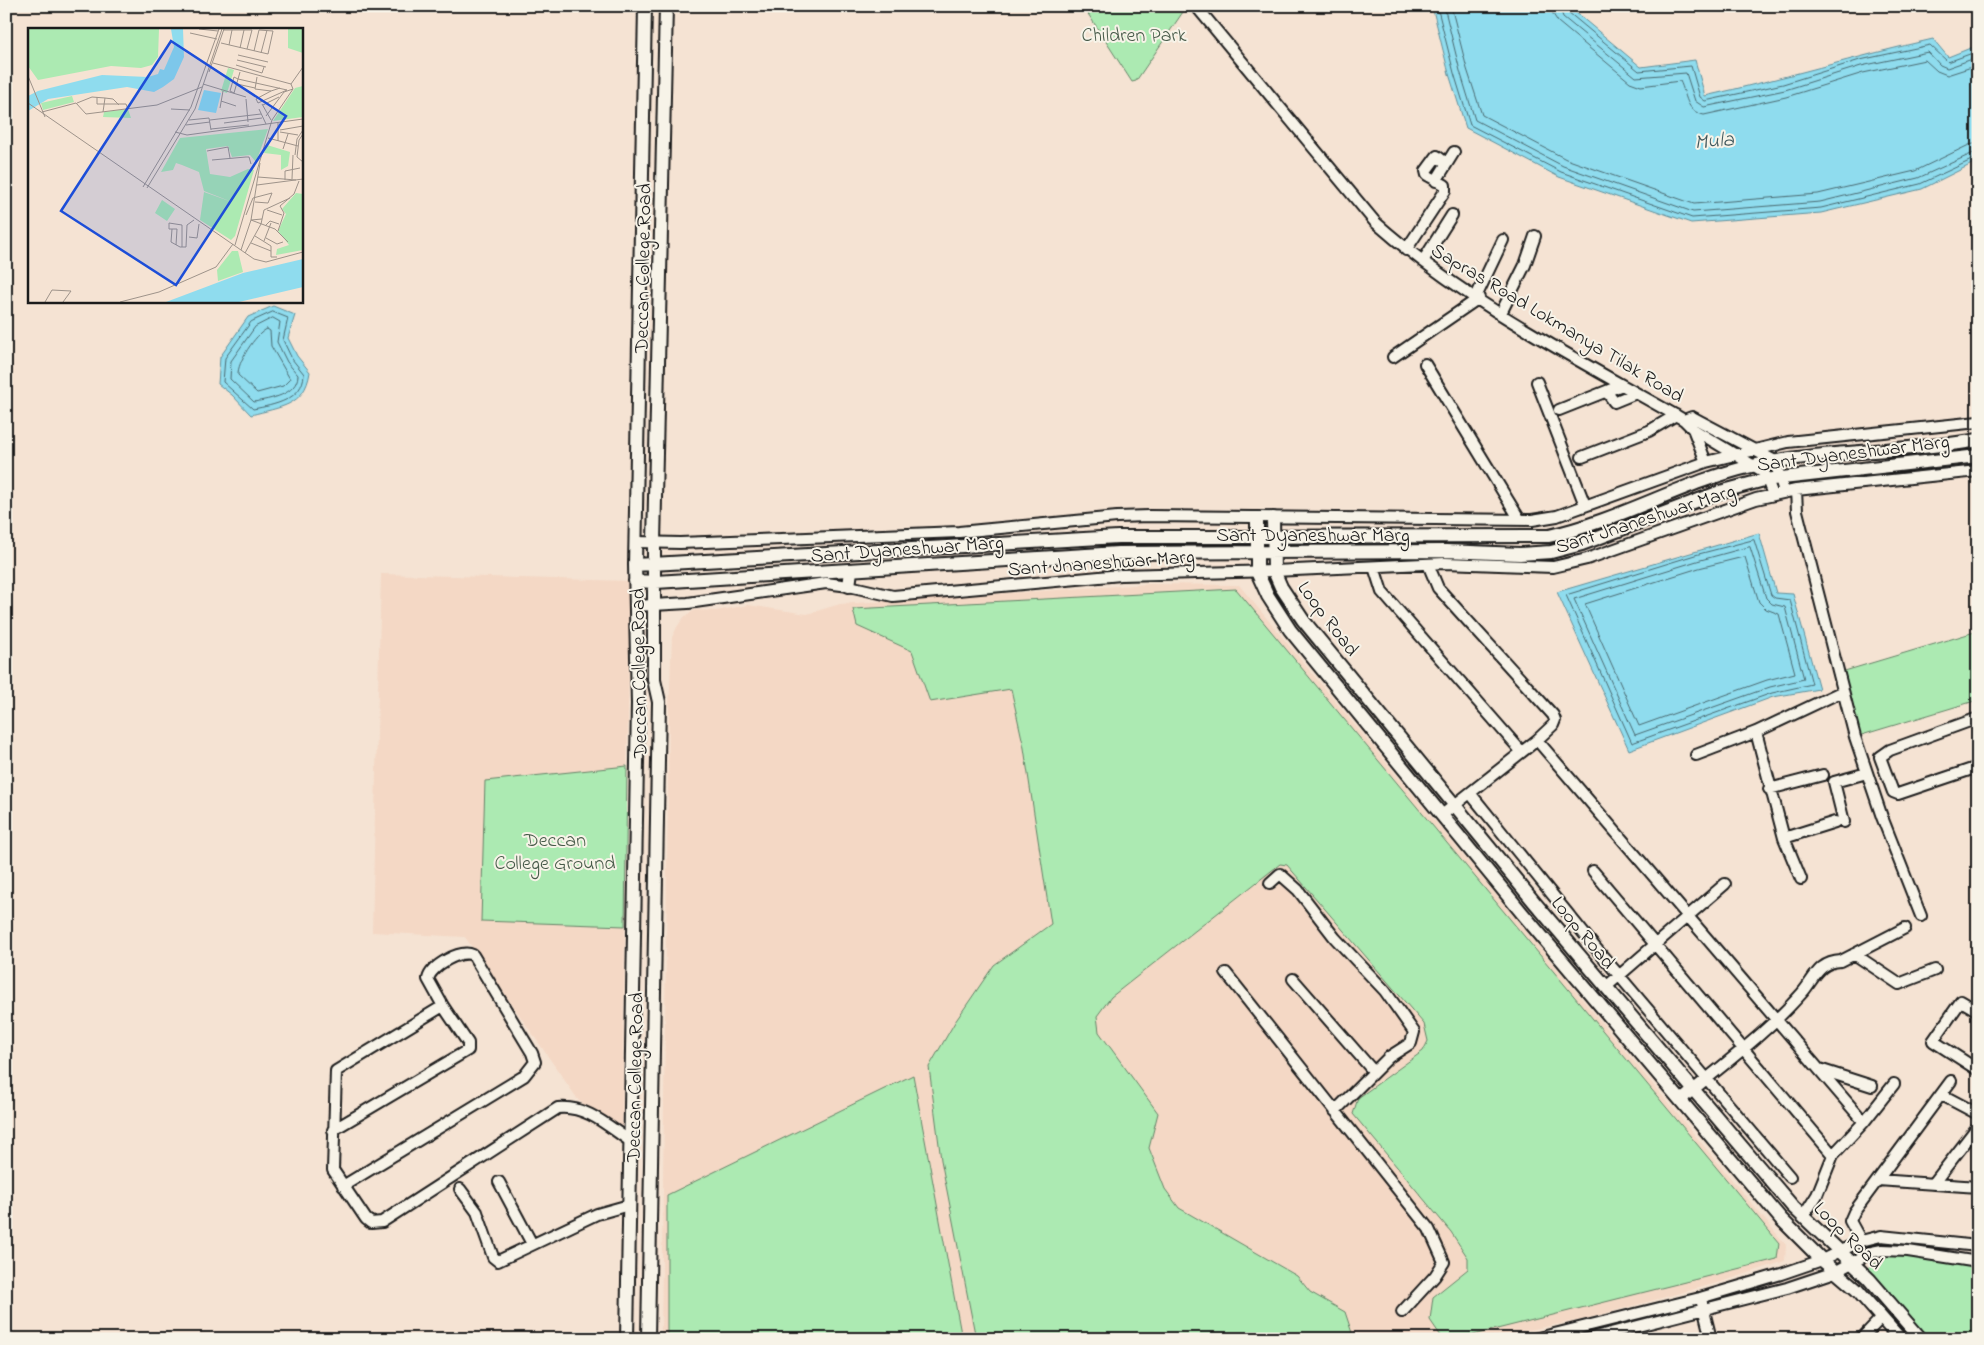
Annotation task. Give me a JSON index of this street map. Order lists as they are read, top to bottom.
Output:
{
  "streets": {
    "main road": ["Deccan College Road", "Sant Dyaneshwar Marg", "Loop Road"],
    "street": ["Sapras Road Lokmanya Tilak Road", "Sant Jnaneshwar Marg"]
  },
  "crossings": [
    ["Deccan College Road", "Sant Dyaneshwar Marg"],
    ["Deccan College Road", "Sant Jnaneshwar Marg"],
    ["Sapras Road Lokmanya Tilak Road", "Sant Dyaneshwar Marg"],
    ["Sapras Road Lokmanya Tilak Road", "Sant Jnaneshwar Marg"],
    ["Sant Dyaneshwar Marg", "Loop Road"],
    ["Sant Jnaneshwar Marg", "Loop Road"]
  ],
  "water": ["Mula"],
  "parks": ["Children Park", "Deccan College Ground"]
}
